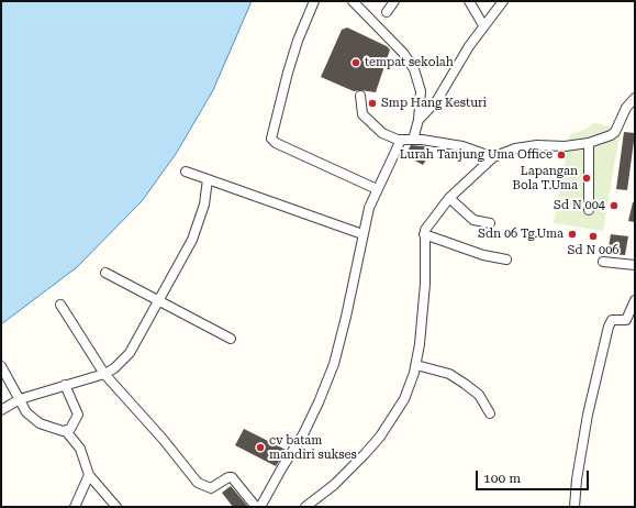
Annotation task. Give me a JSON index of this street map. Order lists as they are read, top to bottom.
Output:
{
  "places": [
    "tempat sekolah",
    "Smp Hang Kesturi",
    "Lurah Tanjung Uma Office",
    "Lapangan Bola T.Uma",
    "Sd N 004",
    "Sdn 06 Tg.Uma",
    "Sd N 006",
    "cv batam mandiri sukses"
  ],
  "scale_bar": "100 m"
}
